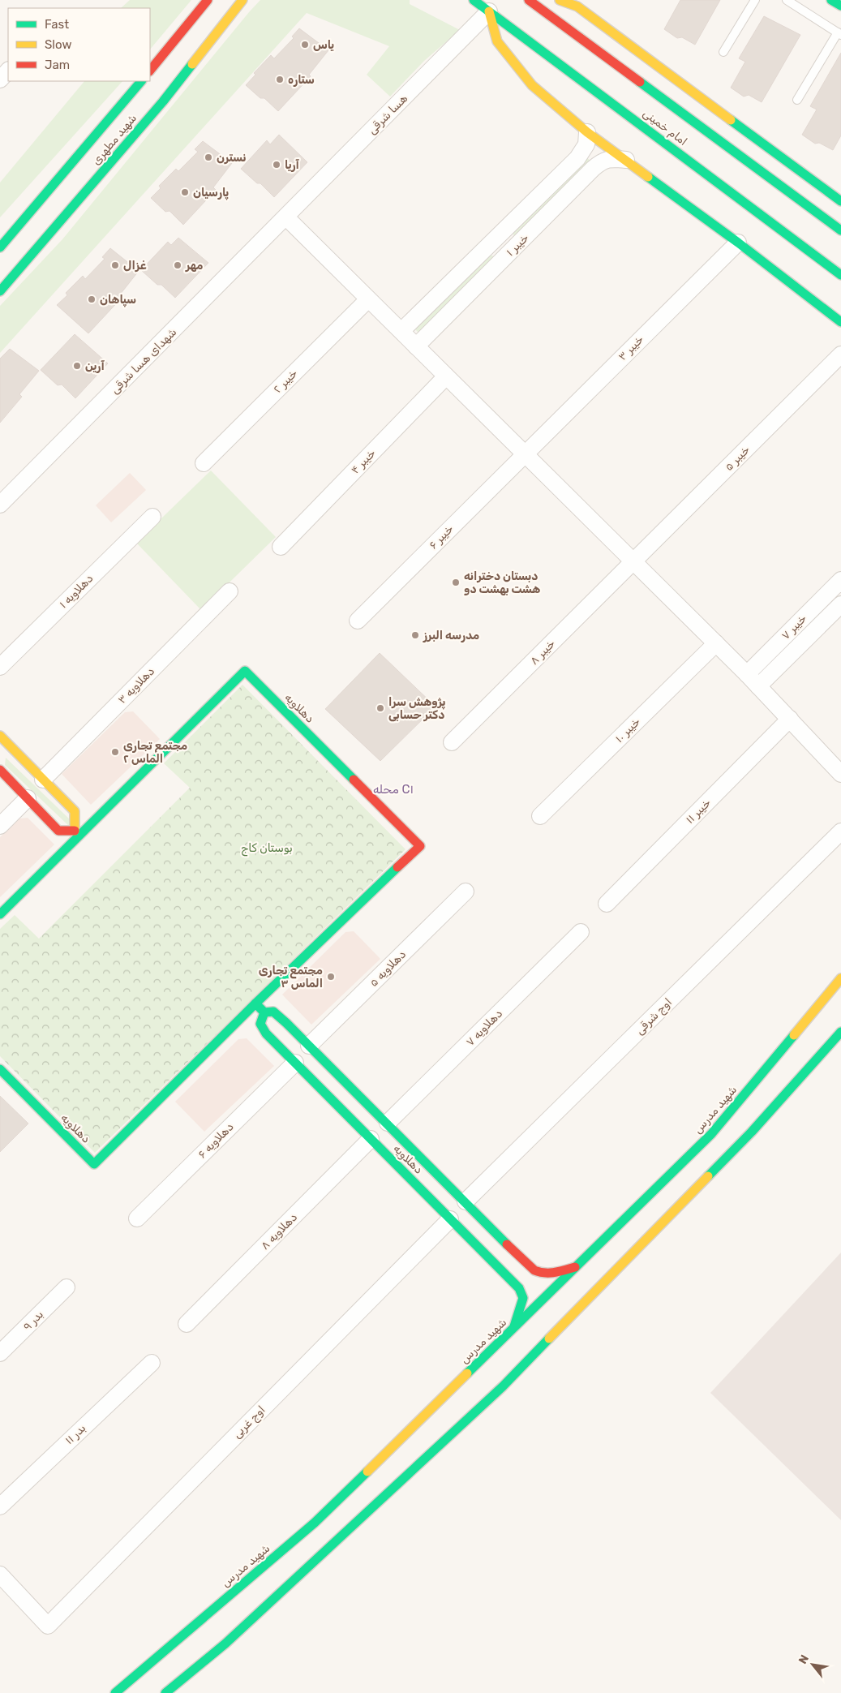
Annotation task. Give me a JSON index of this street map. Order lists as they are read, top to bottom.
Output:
{
  "streets": {
    "main road": [
      "امام خمینی",
      "شهید مطهری",
      "دهلاویه",
      "شهید مدرس"
    ],
    "street": [
      "هسا شرقی",
      "خیبر ۱",
      "خیبر ۳",
      "شهدای هسا شرقی",
      "خیبر ۲",
      "خیبر ۵",
      "خیبر ۴",
      "خیبر ۶",
      "دهلاویه ۱",
      "خیبر ۷",
      "خیبر ۸",
      "دهلاویه ۳",
      "خیبر ۱۰",
      "خیبر ۱۱",
      "دهلاویه ۵",
      "اوج شرقی",
      "دهلاویه ۷",
      "دهلاویه ۶",
      "دهلاویه ۸",
      "بدر ۹",
      "اوج غربی",
      "بدر ۱۱"
    ]
  },
  "crossings": [
    ["هسا شرقی", "امام خمینی"],
    ["هسا شرقی", "شهدای هسا شرقی"],
    ["خیبر ۳", "خیبر ۶"],
    ["خیبر ۵", "خیبر ۸"],
    ["دهلاویه", "دهلاویه ۵"],
    ["دهلاویه", "اوج شرقی"],
    ["دهلاویه", "دهلاویه ۷"],
    ["دهلاویه", "شهید مدرس"],
    ["دهلاویه", "دهلاویه ۶"],
    ["دهلاویه", "دهلاویه ۸"],
    ["دهلاویه", "اوج غربی"]
  ],
  "districts": ["محله C۱"],
  "parks": ["بوستان کاج"],
  "places": [
    "یاس",
    "ستاره",
    "نسترن",
    "آریا",
    "پارسیان",
    "غزال",
    "مهر",
    "سپاهان",
    "آرین",
    "دبستان دخترانه هشت بهشت دو",
    "مدرسه البرز",
    "پژوهش سرا دکتر حسابی",
    "مجتمع تجاری الماس ۲",
    "مجتمع تجاری الماس ۳"
  ],
  "legend": ["Fast", "Slow", "Jam"],
  "north": "top left"
}
